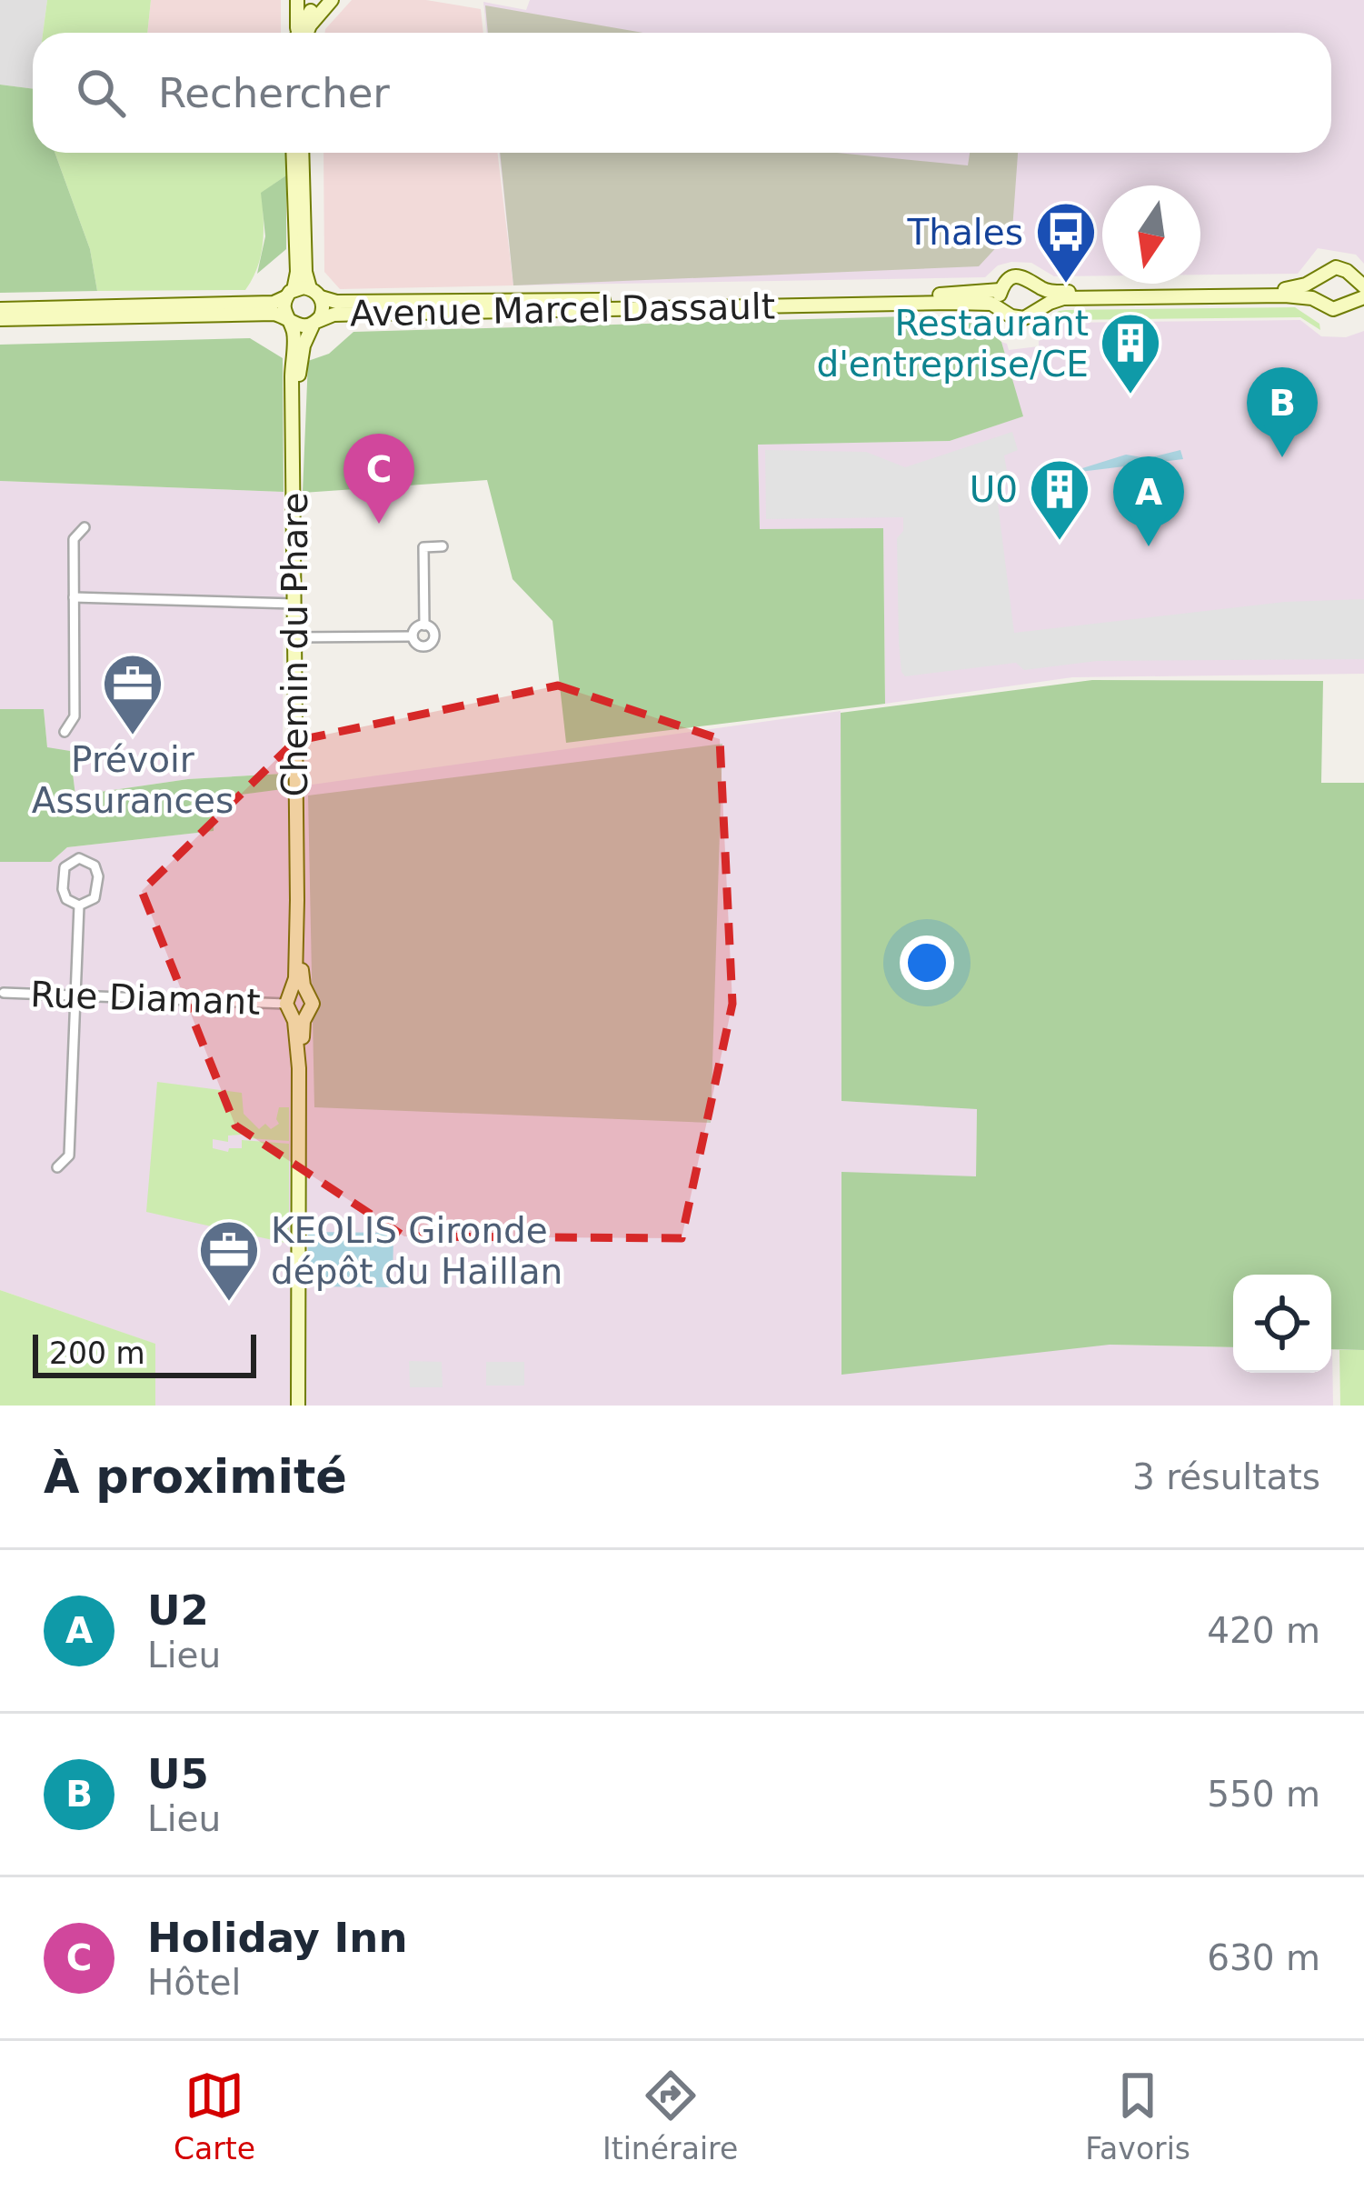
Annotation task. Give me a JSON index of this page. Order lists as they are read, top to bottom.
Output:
{
  "streets": {
    "main road": ["Avenue Marcel Dassault", "Chemin du Phare"],
    "street": ["Rue Diamant"]
  },
  "crossings": [
    ["Avenue Marcel Dassault", "Chemin du Phare"],
    ["Chemin du Phare", "Rue Diamant"]
  ],
  "places": {
    "bus stop": ["Thales"],
    "building": ["Restaurant d'entreprise/CE", "U0"],
    "office": ["Prévoir Assurances", "KEOLIS Gironde dépôt du Haillan"]
  },
  "scale_bar": "200 m",
  "north": "bottom",
  "page": {
    "search": "Rechercher",
    "pins": ["B", "C", "A"],
    "scale": "200 m",
    "heading": ["À proximité", "3 résultats"],
    "list": [
      {
        "mark": "A",
        "name": "U2",
        "note": "Lieu",
        "value": "420 m"
      },
      {
        "mark": "B",
        "name": "U5",
        "note": "Lieu",
        "value": "550 m"
      },
      {
        "mark": "C",
        "name": "Holiday Inn",
        "note": "Hôtel",
        "value": "630 m"
      }
    ],
    "nav": ["Carte", "Itinéraire", "Favoris"]
  }
}
